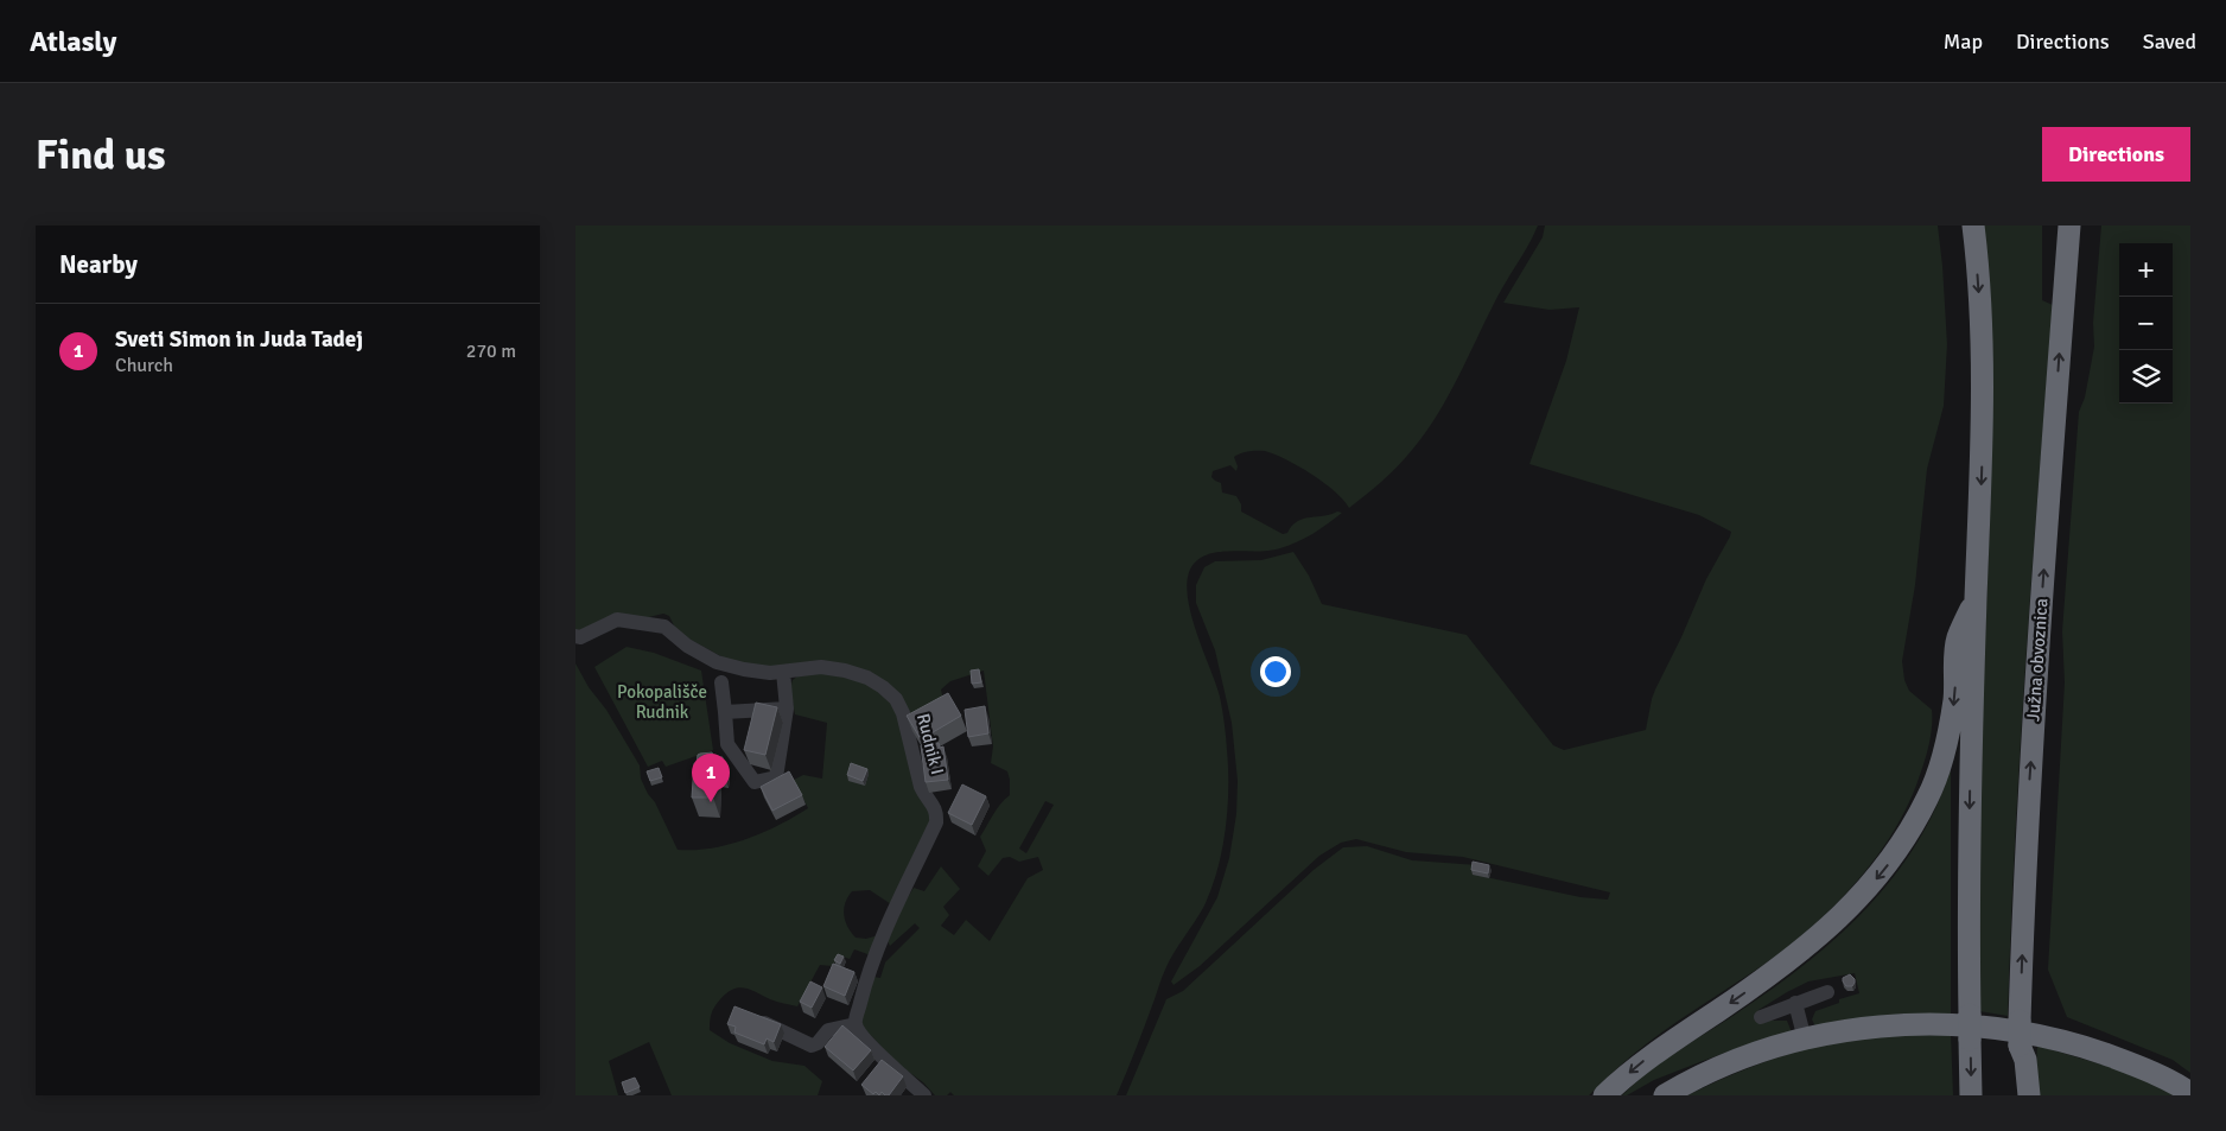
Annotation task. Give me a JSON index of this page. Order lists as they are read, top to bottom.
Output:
{
  "streets": {
    "highway": ["Južna obvoznica"],
    "street": ["Rudnik I"]
  },
  "parks": ["Pokopališče Rudnik"],
  "page": {
    "header": "Atlasly",
    "nav": ["Map", "Directions", "Saved"],
    "buttons": "Directions",
    "title": "Find us",
    "heading": "Nearby",
    "map_buttons": ["+", "−"],
    "list": [
      {
        "mark": "1",
        "name": "Sveti Simon in Juda Tadej",
        "note": "Church",
        "value": "270 m"
      }
    ],
    "pins": "1"
  }
}
